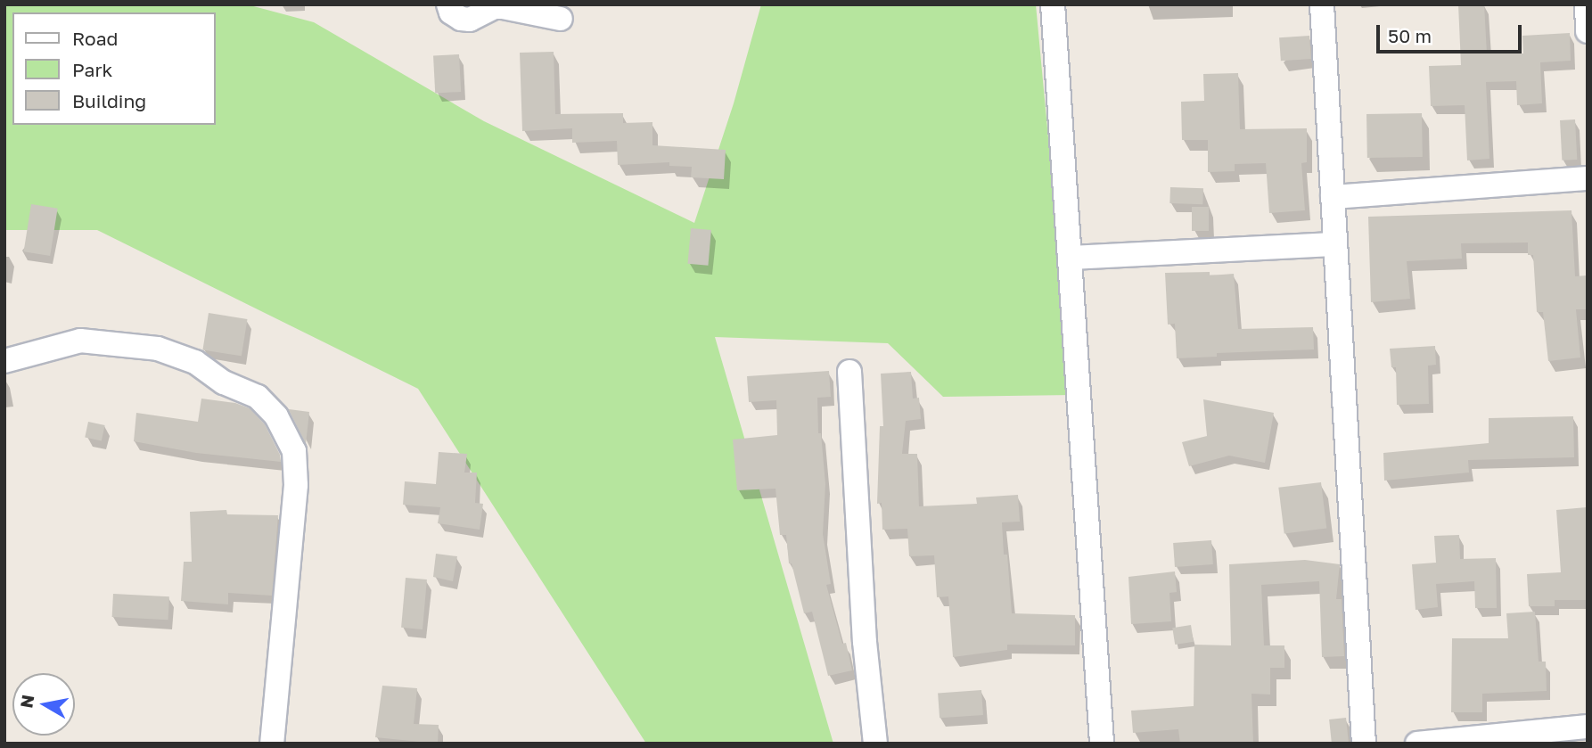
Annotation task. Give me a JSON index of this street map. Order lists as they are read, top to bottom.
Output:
{
  "legend": ["Road", "Park", "Building"],
  "scale_bar": "50 m",
  "north": "left"
}
